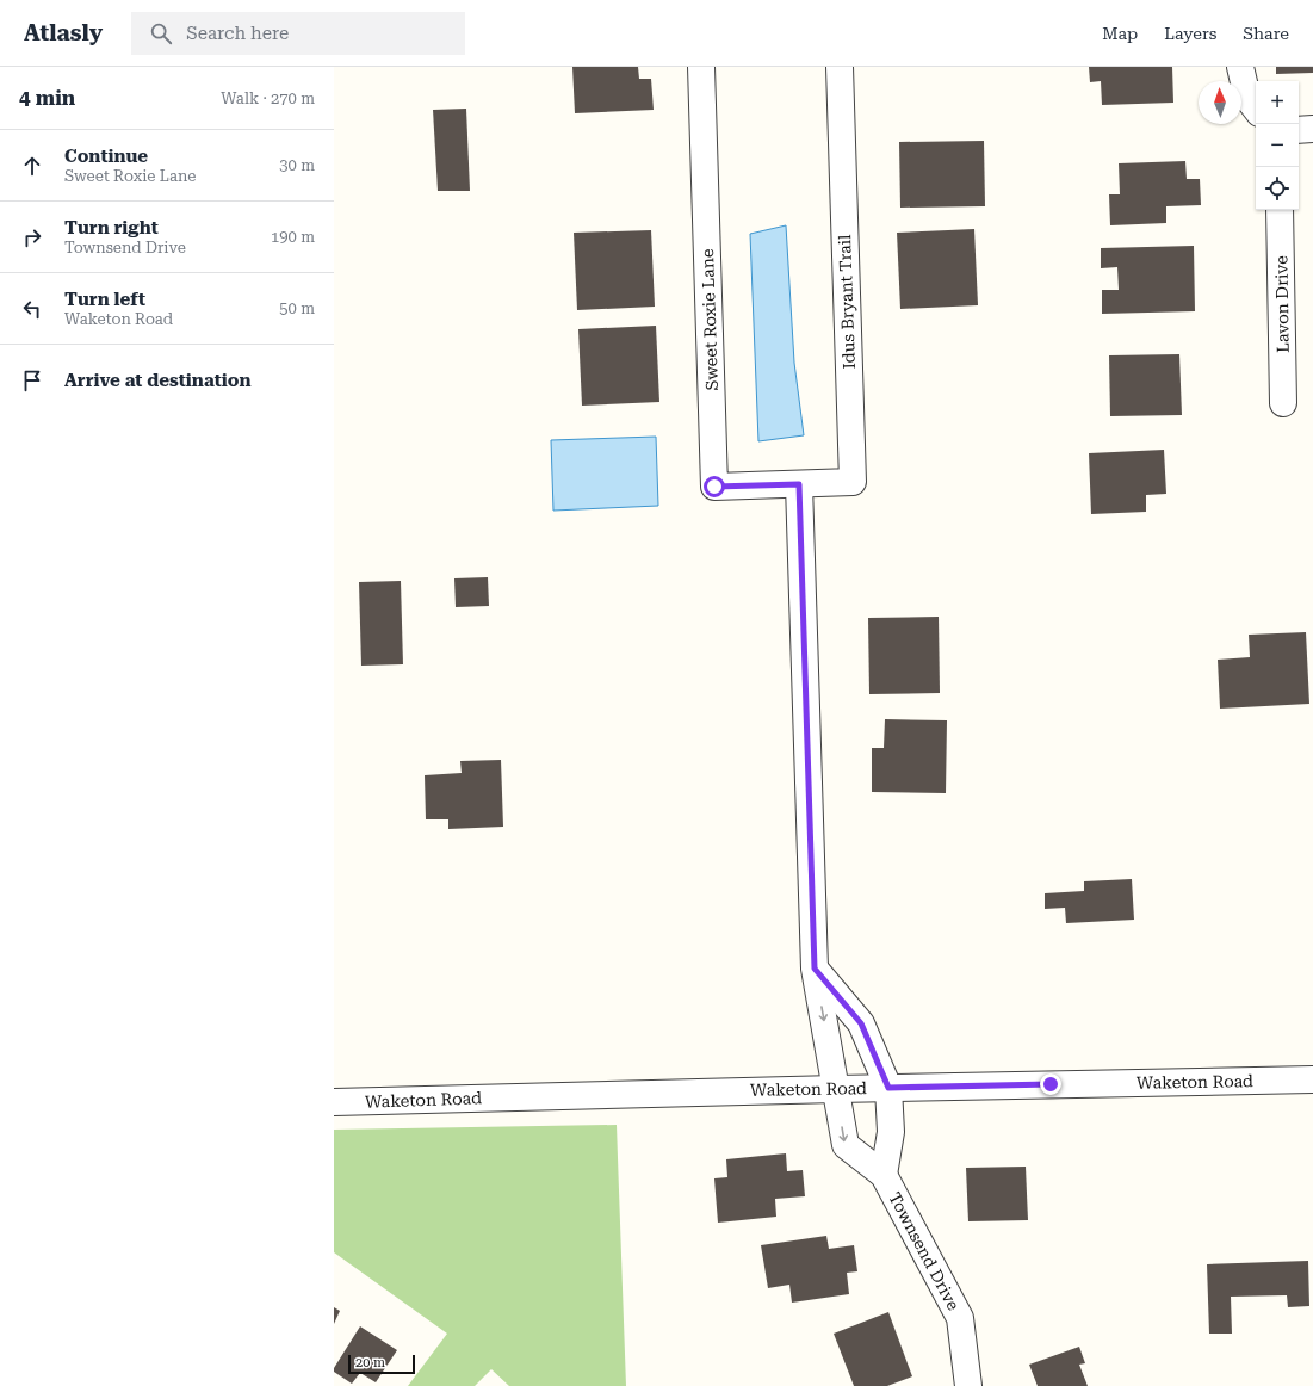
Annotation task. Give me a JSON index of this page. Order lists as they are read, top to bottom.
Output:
{
  "streets": {
    "street": [
      "Idus Bryant Trail",
      "Lavon Drive",
      "Sweet Roxie Lane",
      "Waketon Road",
      "Townsend Drive"
    ]
  },
  "crossings": [
    ["Idus Bryant Trail", "Sweet Roxie Lane"],
    ["Idus Bryant Trail", "Townsend Drive"],
    ["Sweet Roxie Lane", "Townsend Drive"],
    ["Waketon Road", "Townsend Drive"]
  ],
  "scale_bar": "20 m",
  "north": "top",
  "page": {
    "header": "Atlasly",
    "search": "Search here",
    "nav": ["Map", "Layers", "Share"],
    "heading": ["4 min", "Walk · 270 m"],
    "map_buttons": ["+", "−"],
    "list": [
      ["Continue", "Sweet Roxie Lane", "30 m"],
      ["Turn right", "Townsend Drive", "190 m"],
      ["Turn left", "Waketon Road", "50 m"],
      "Arrive at destination"
    ],
    "scale": "20 m"
  }
}
